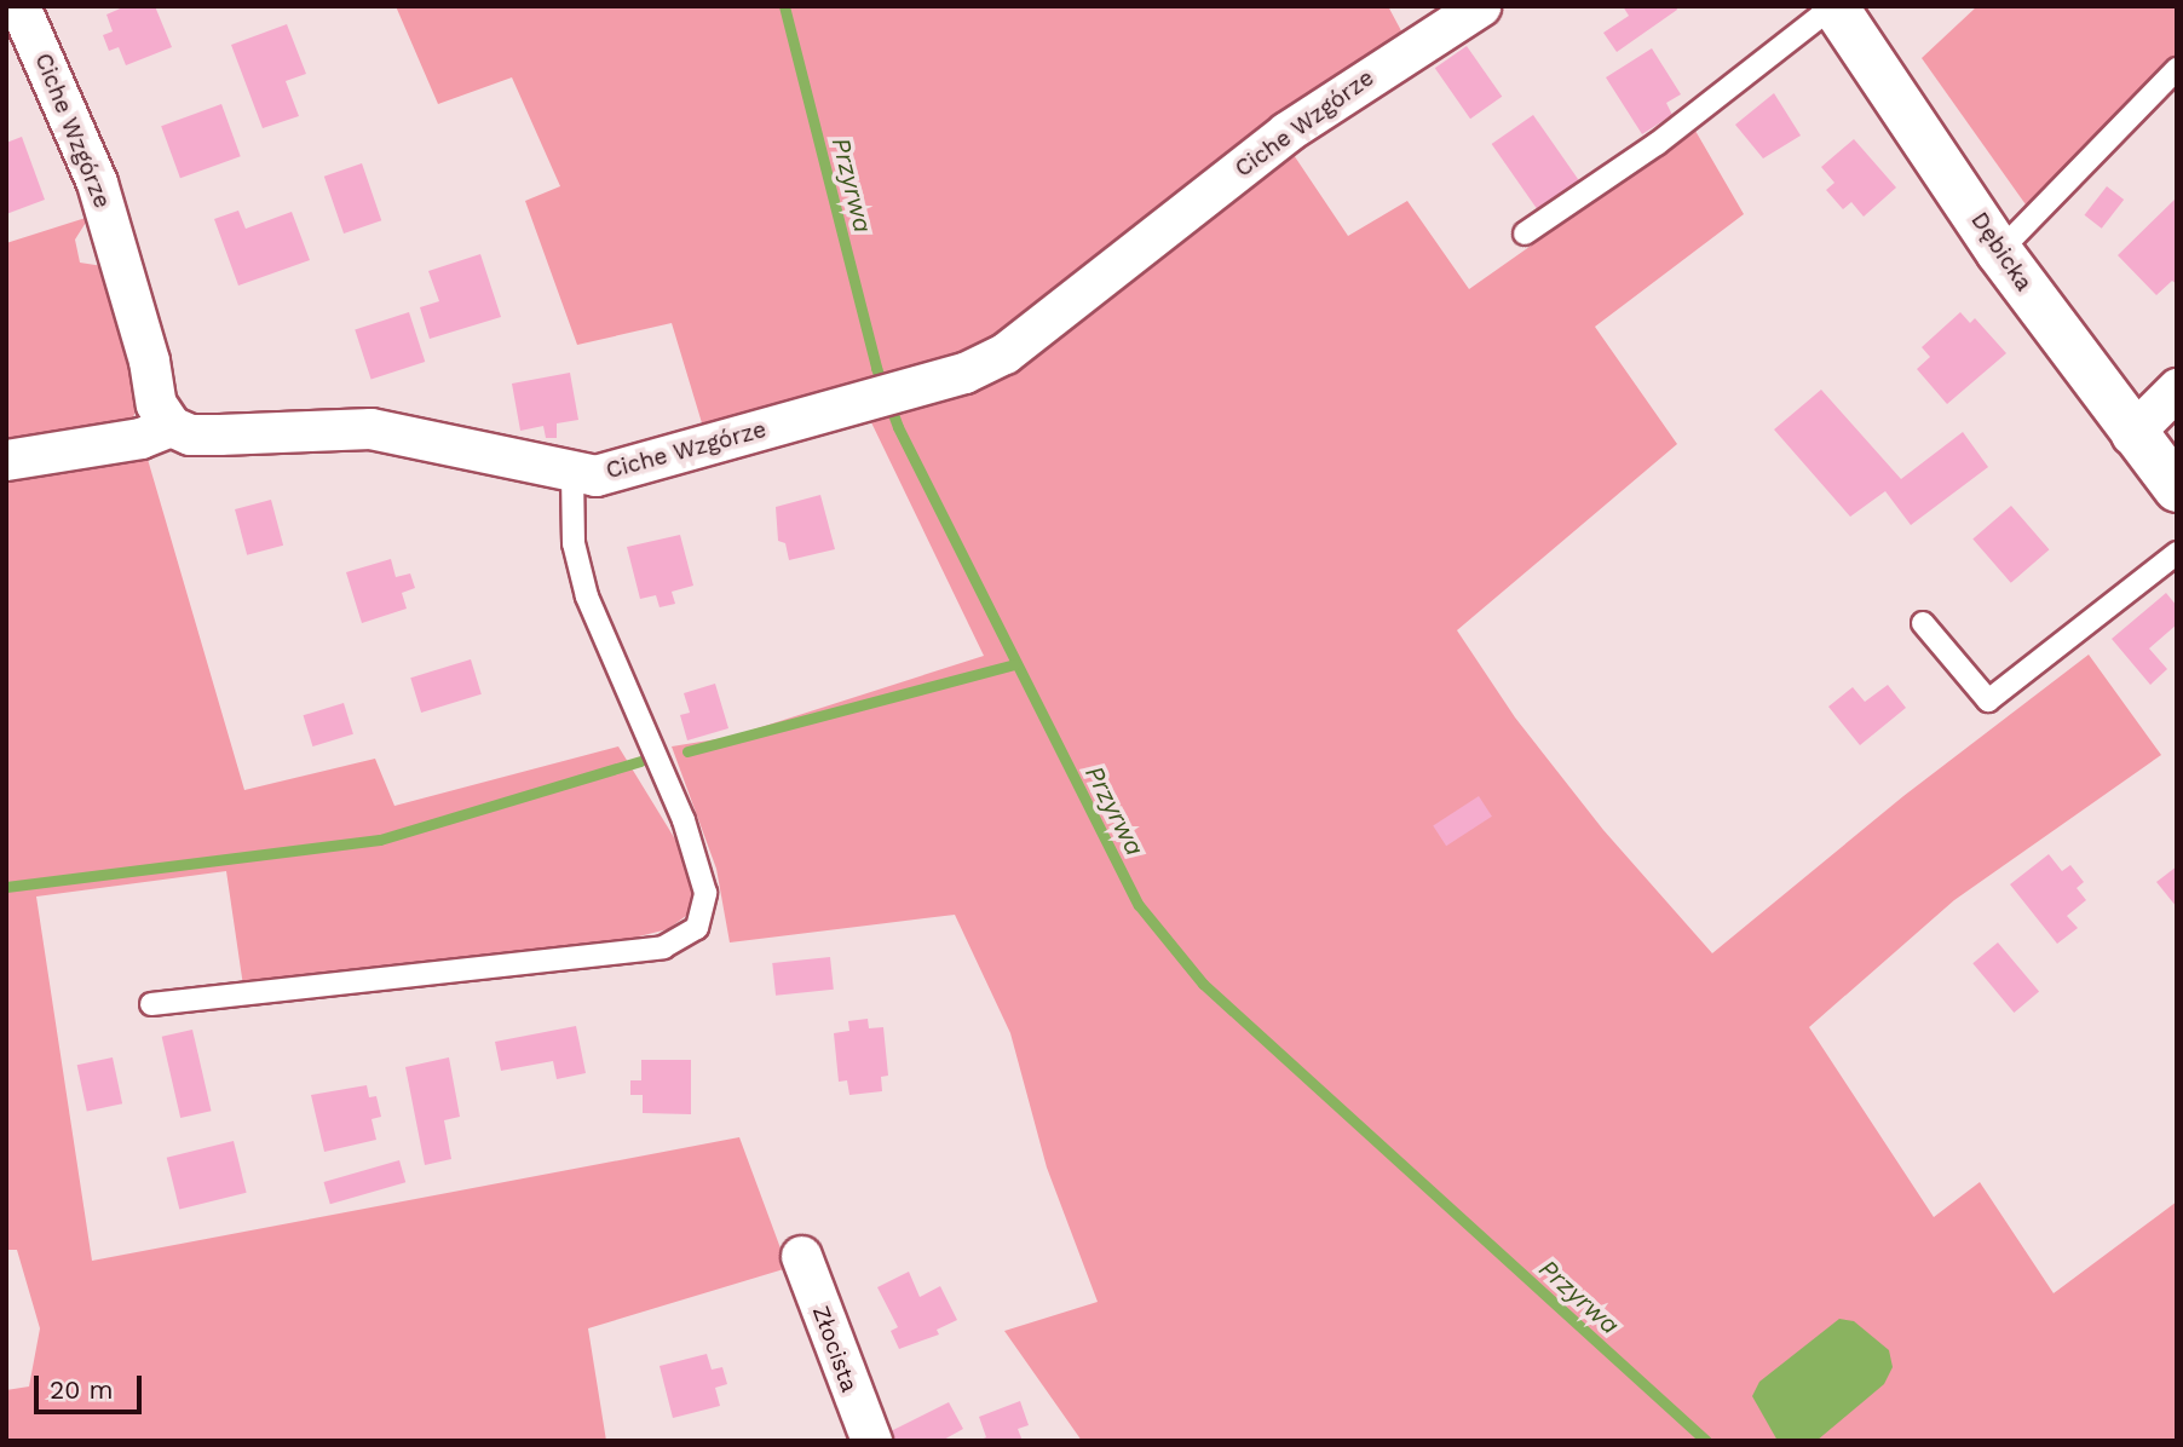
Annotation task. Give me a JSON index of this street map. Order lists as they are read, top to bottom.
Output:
{
  "streets": {
    "street": ["Ciche Wzgórze", "Dębicka", "Złocista"]
  },
  "water": ["Przyrwa"],
  "scale_bar": "20 m"
}
